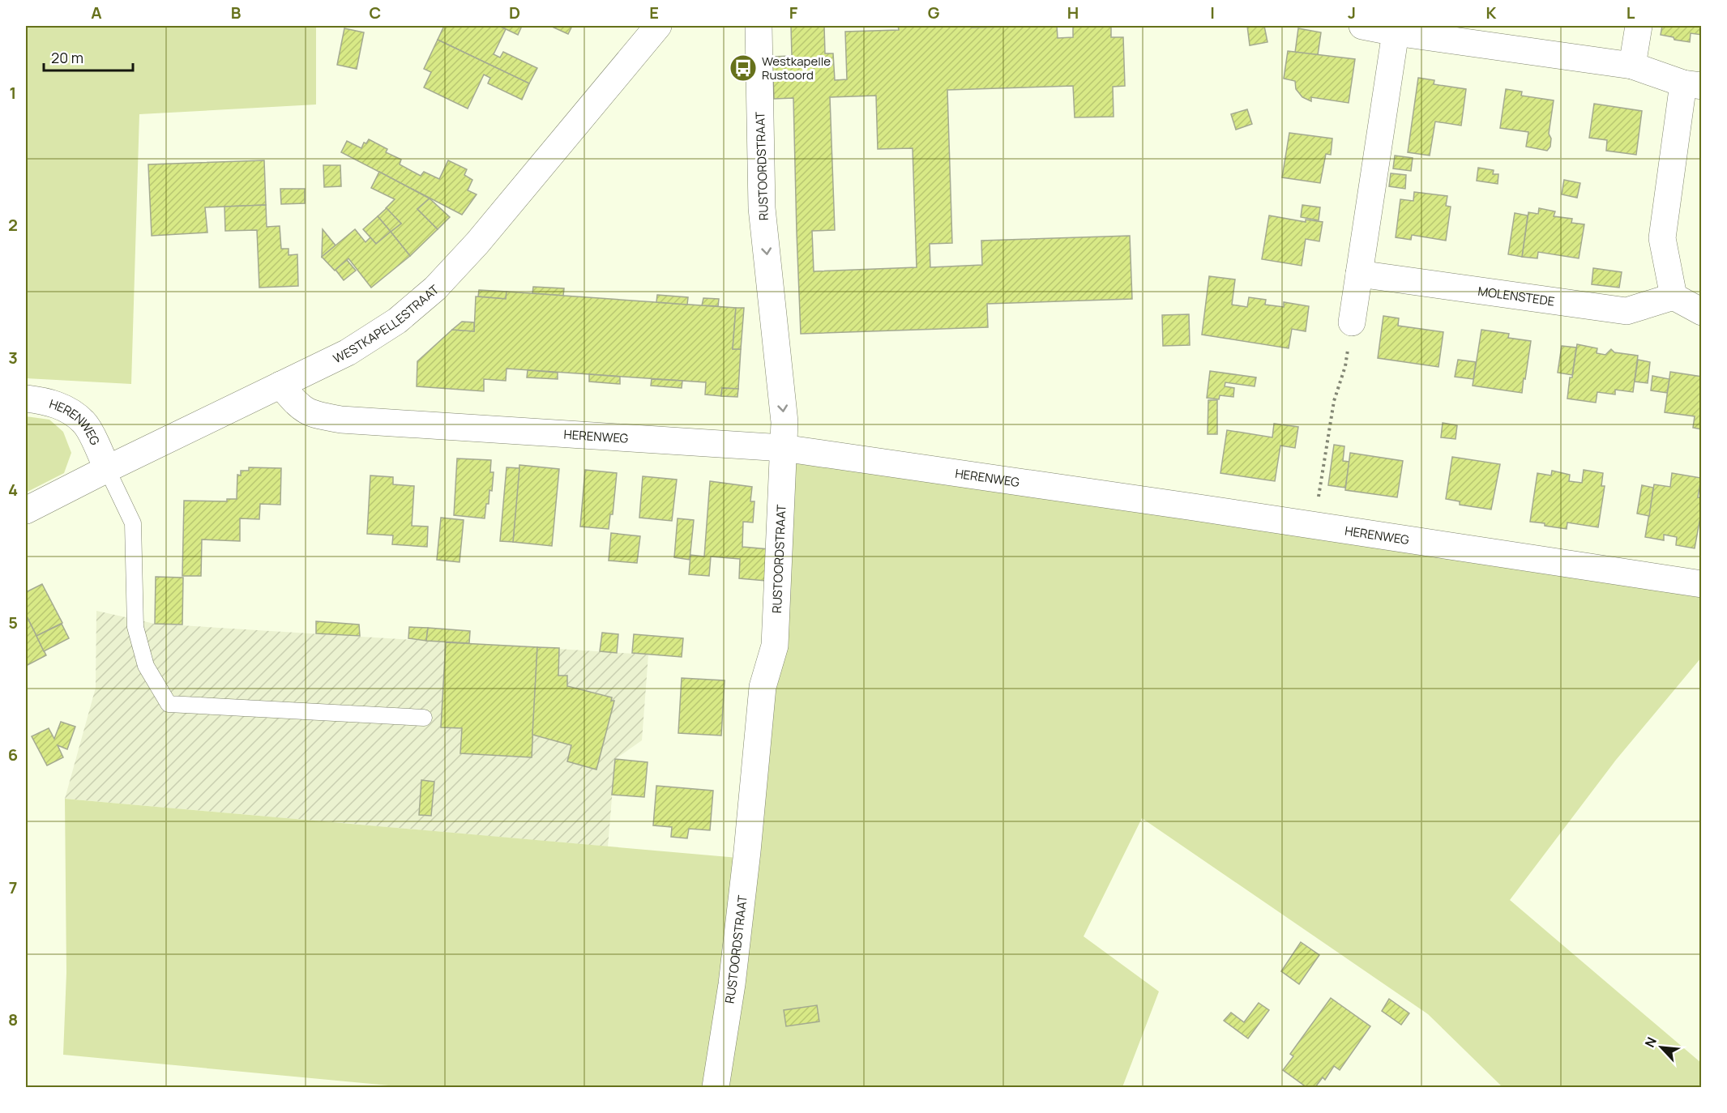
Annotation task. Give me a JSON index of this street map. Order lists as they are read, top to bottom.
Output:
{
  "streets": {
    "street": [
      "RUSTOORDSTRAAT",
      "MOLENSTEDE",
      "WESTKAPELLESTRAAT",
      "HERENWEG"
    ]
  },
  "crossings": [
    ["RUSTOORDSTRAAT", "HERENWEG"],
    ["WESTKAPELLESTRAAT", "HERENWEG"]
  ],
  "one_way": ["RUSTOORDSTRAAT"],
  "places": {
    "bus stop": ["Westkapelle Rustoord"]
  },
  "scale_bar": "20 m",
  "north": "top left",
  "grid": {
    "columns": [
      "A",
      "B",
      "C",
      "D",
      "E",
      "F",
      "G",
      "H",
      "I",
      "J",
      "K",
      "L"
    ],
    "rows": [
      "1",
      "2",
      "3",
      "4",
      "5",
      "6",
      "7",
      "8"
    ]
  }
}
